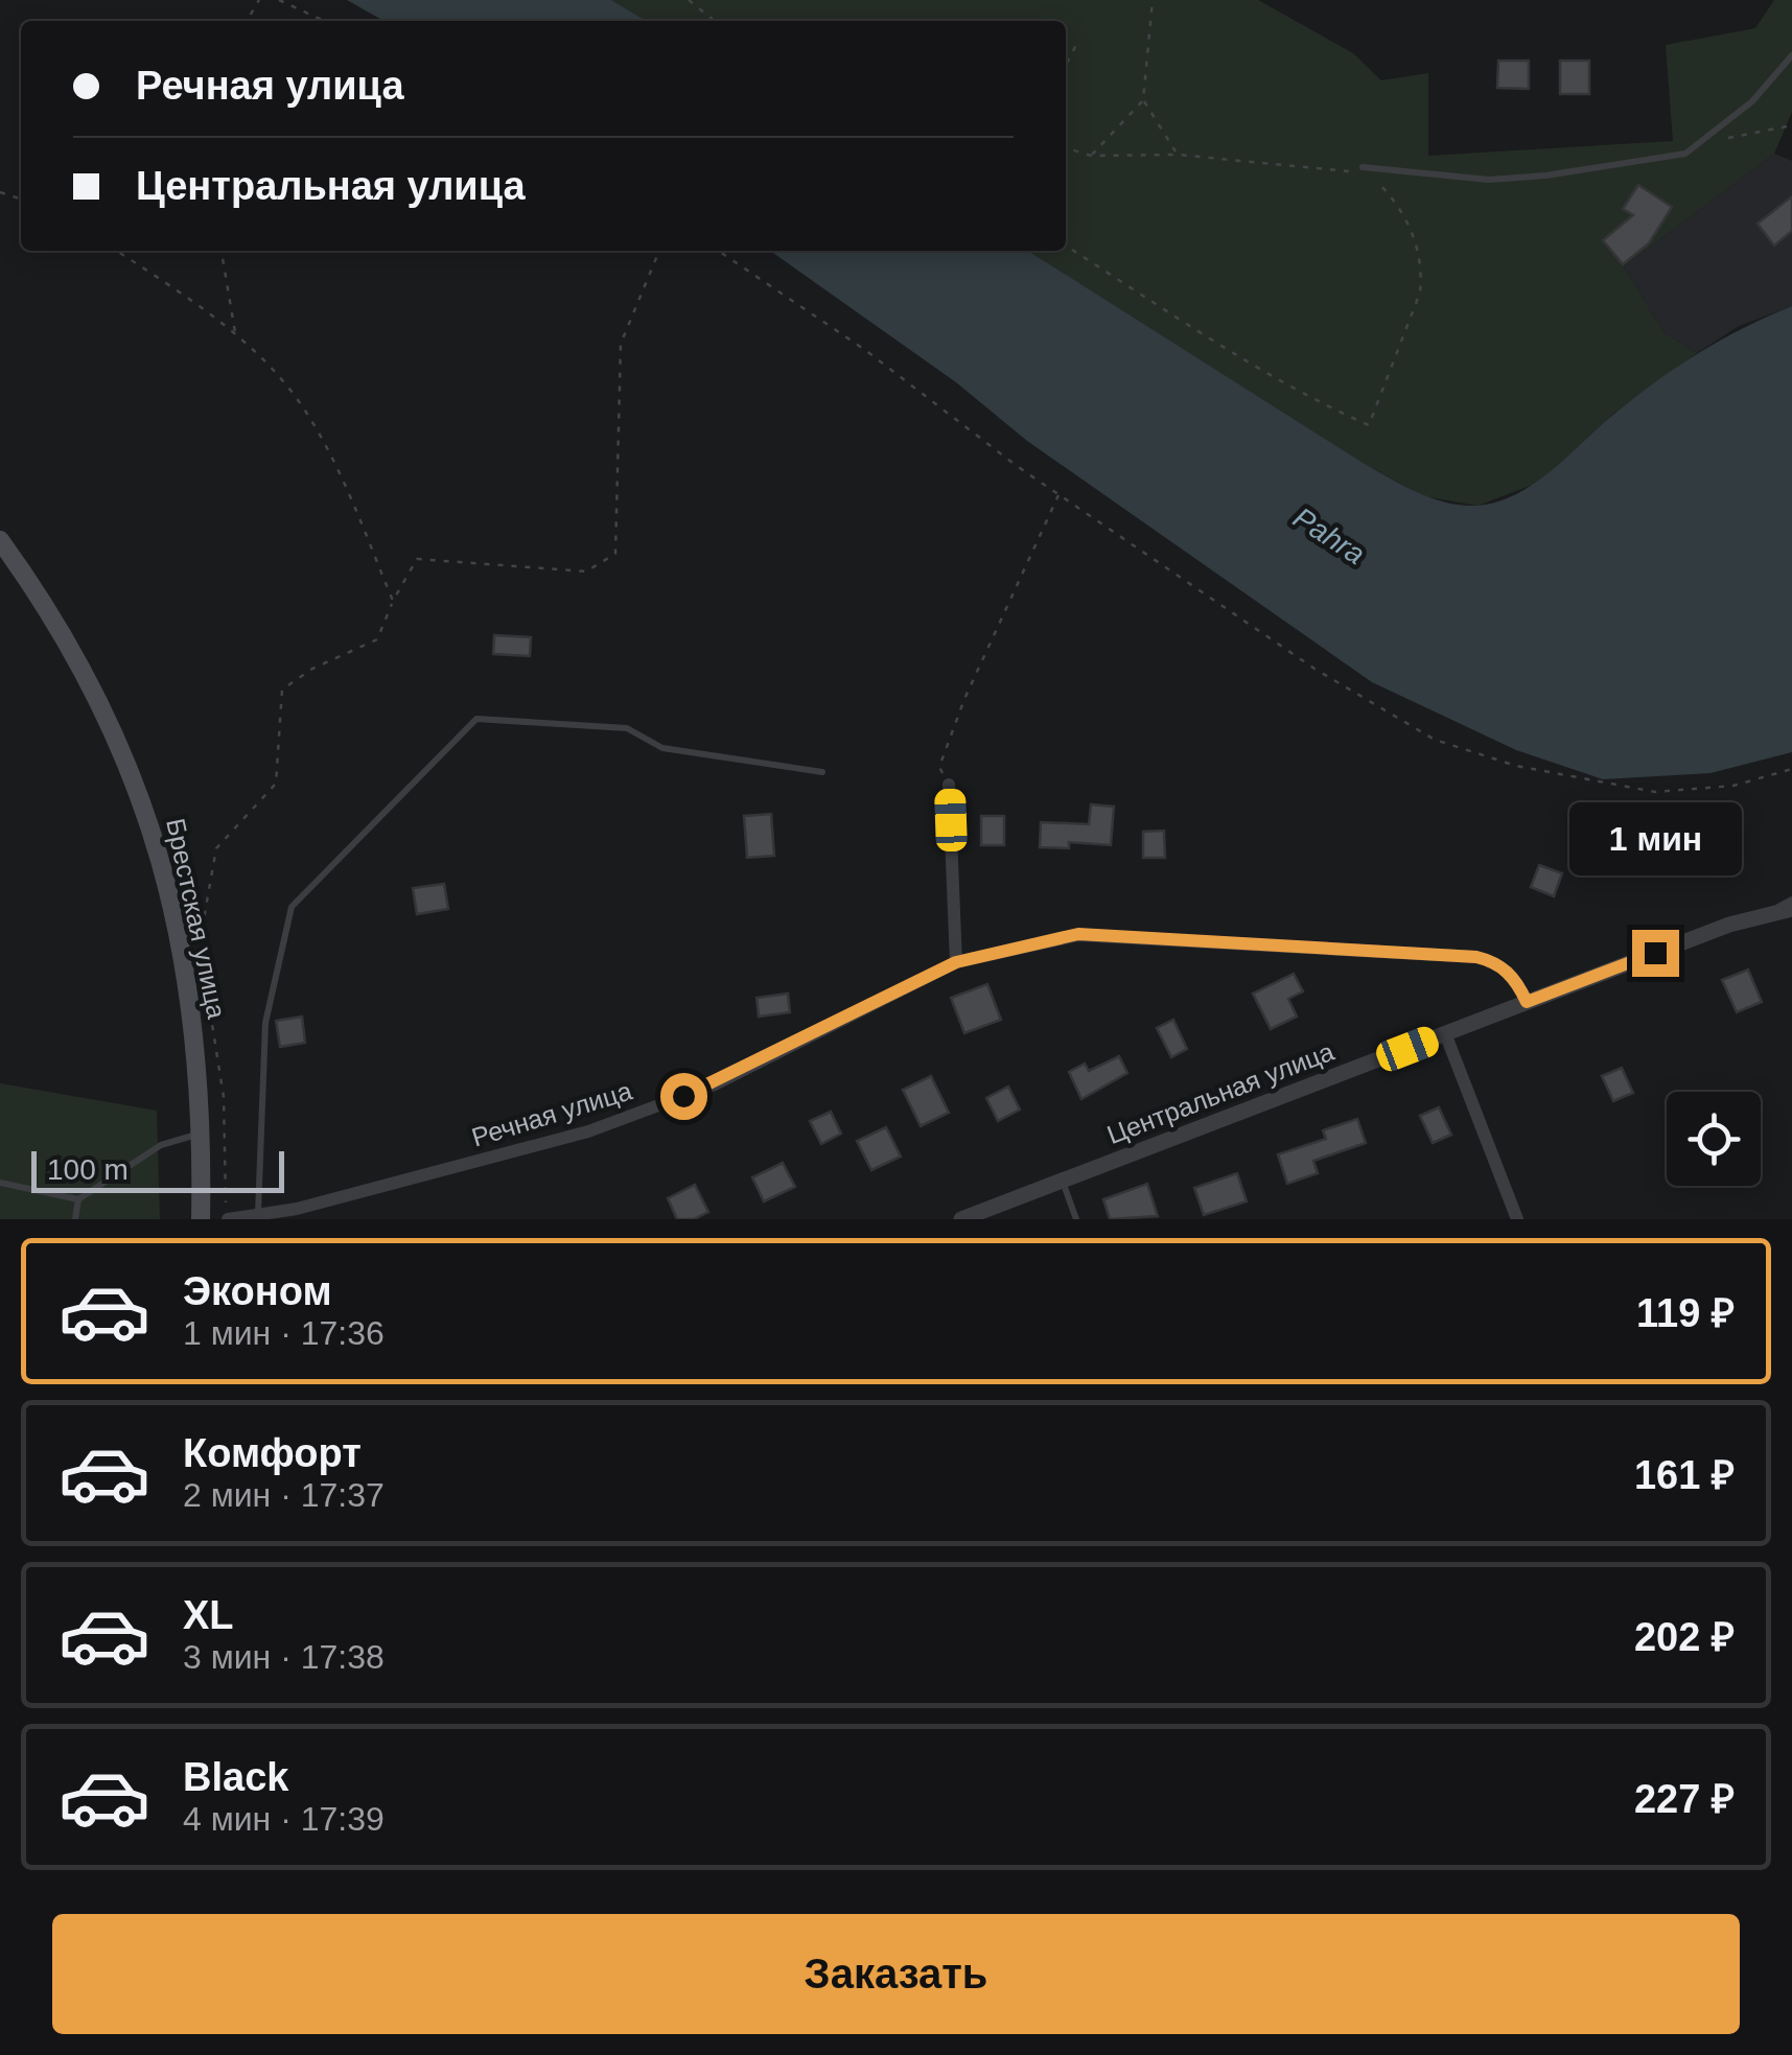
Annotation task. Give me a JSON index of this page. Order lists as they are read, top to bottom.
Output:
{
  "streets": {
    "main road": ["Брестская улица"],
    "street": ["Центральная улица", "Речная улица"]
  },
  "crossings": [
    ["Центральная улица", "Речная улица"]
  ],
  "water": ["Pahra"],
  "scale_bar": "100 m",
  "page": {
    "banner": ["Речная улица", "Центральная улица"],
    "bubble": "1 мин",
    "scale": "100 m",
    "list": [
      {
        "name": "Эконом",
        "note": "1 мин · 17:36",
        "value": "119 ₽"
      },
      {
        "name": "Комфорт",
        "note": "2 мин · 17:37",
        "value": "161 ₽"
      },
      {
        "name": "XL",
        "note": "3 мин · 17:38",
        "value": "202 ₽"
      },
      {
        "name": "Black",
        "note": "4 мин · 17:39",
        "value": "227 ₽"
      }
    ],
    "buttons": "Заказать"
  }
}
